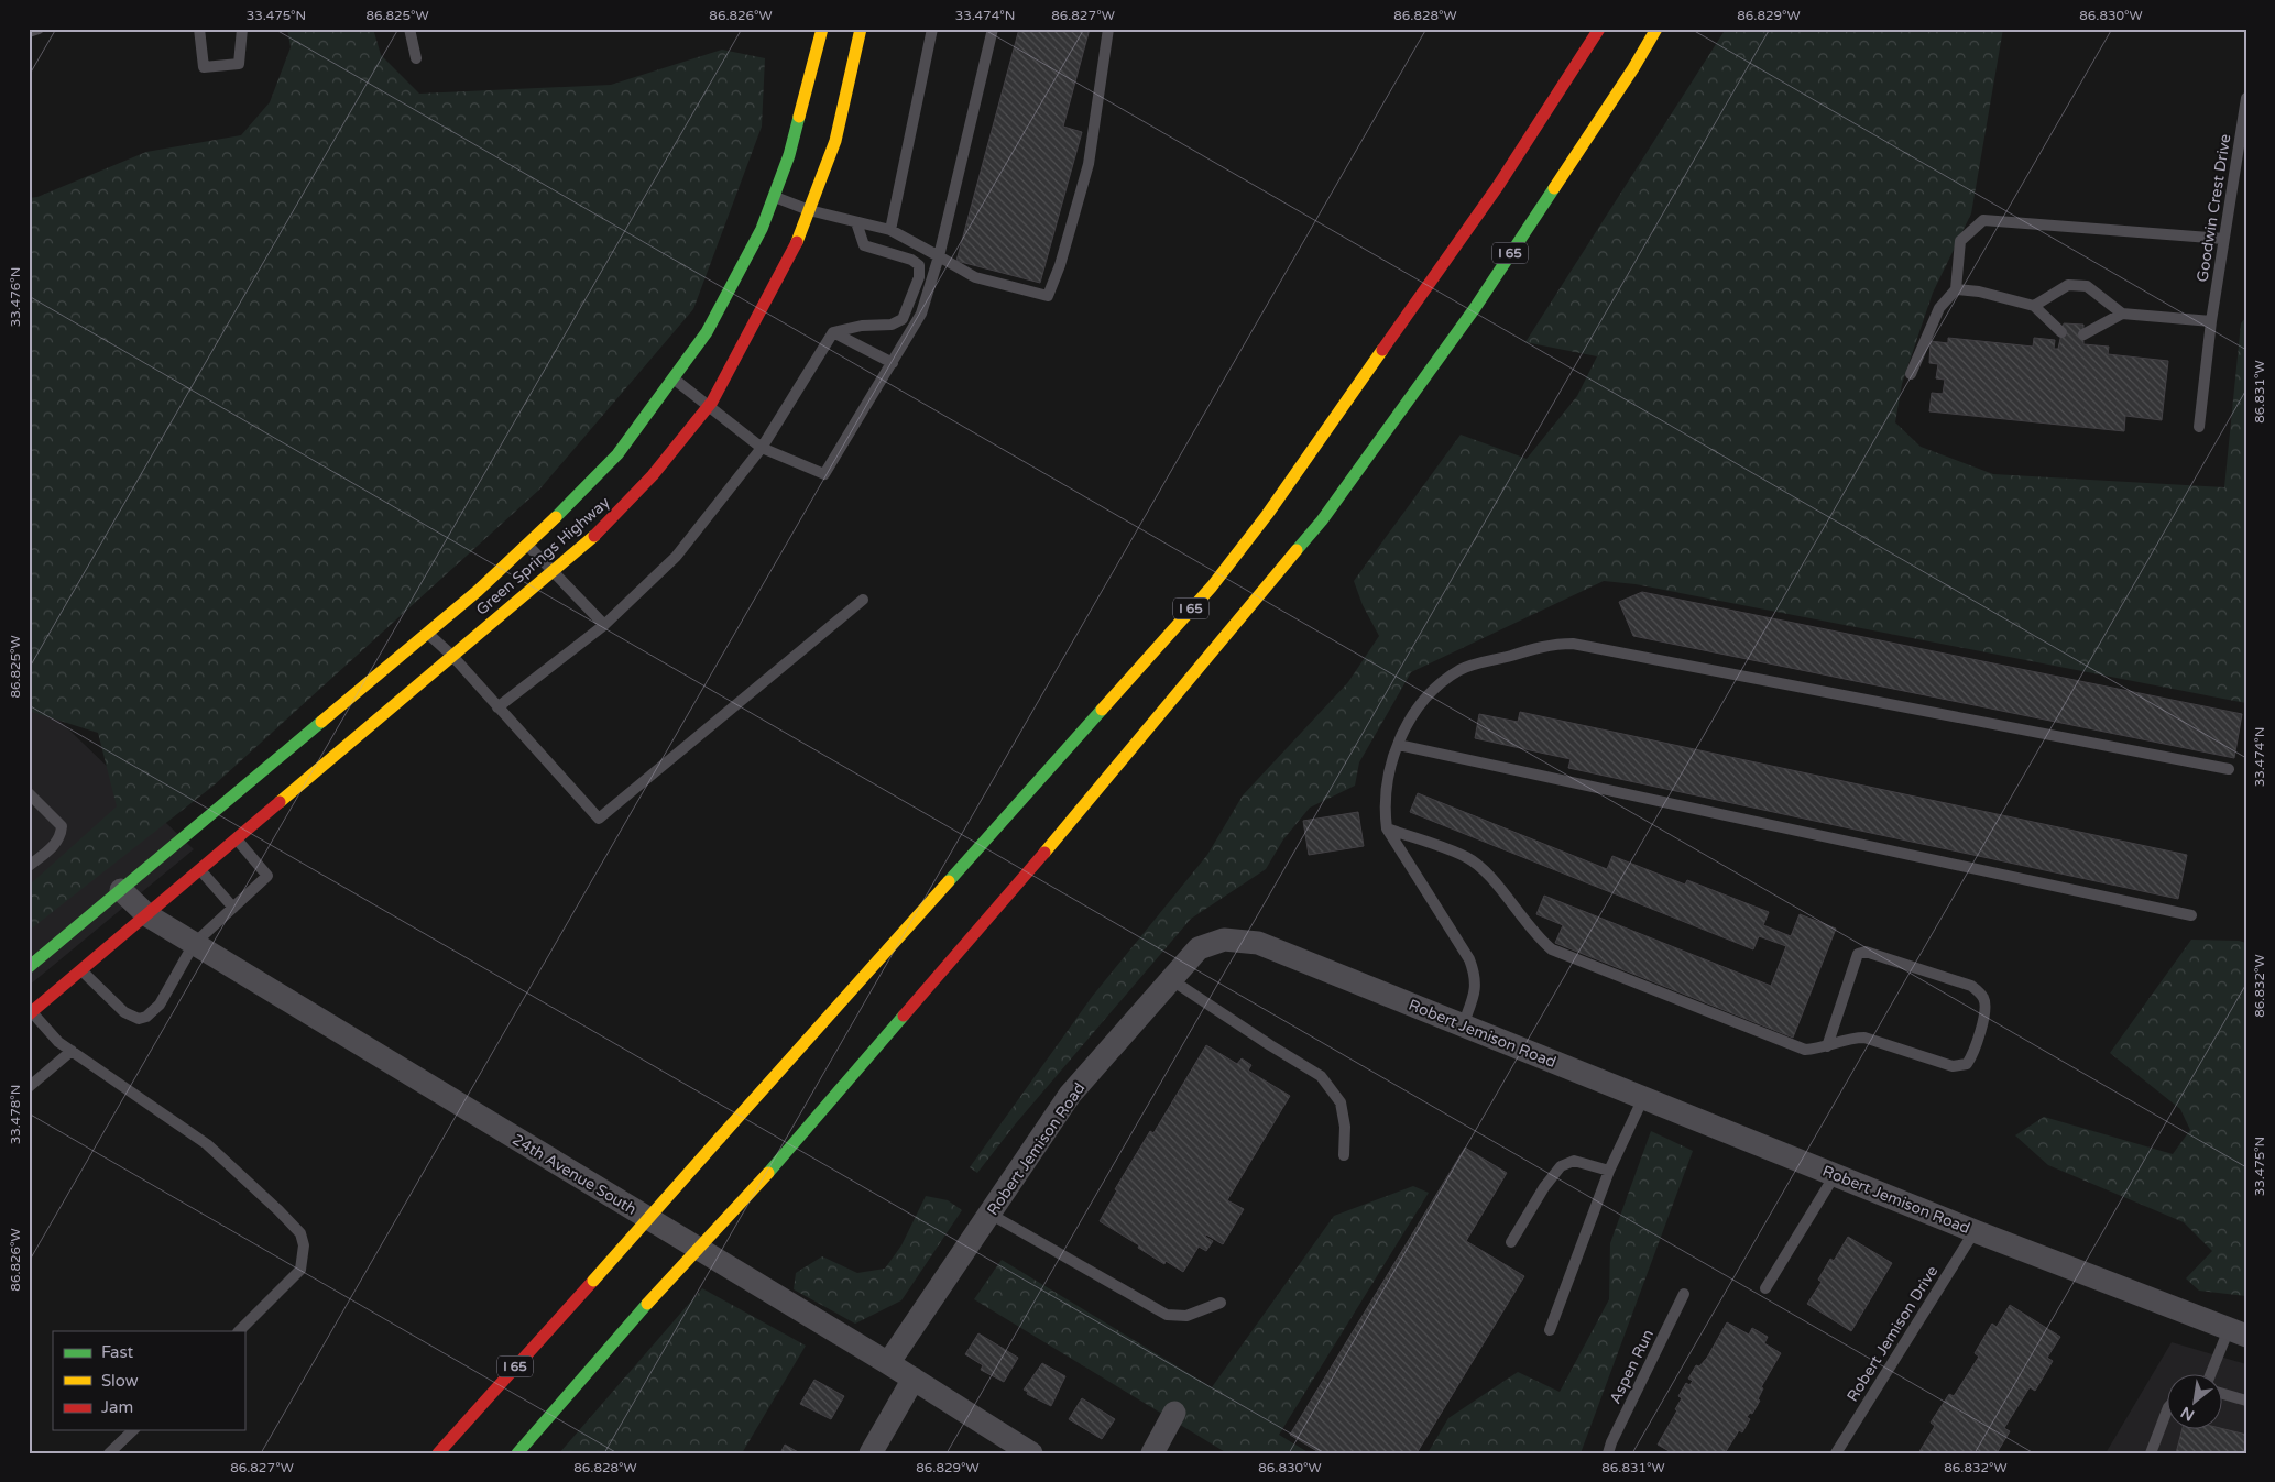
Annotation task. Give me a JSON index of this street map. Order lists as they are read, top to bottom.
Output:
{
  "streets": {
    "main road": ["I 65", "Green Springs Highway"],
    "street": ["Robert Jemison Road", "24th Avenue South"],
    "lane": ["Goodwin Crest Drive", "Robert Jemison Drive", "Aspen Run"]
  },
  "crossings": [
    ["Green Springs Highway", "24th Avenue South"],
    ["Robert Jemison Road", "24th Avenue South"],
    ["Robert Jemison Road", "Robert Jemison Drive"]
  ],
  "legend": ["Fast", "Slow", "Jam"],
  "north": "bottom left",
  "coordinates": [
    "33.475°N",
    "86.825°W",
    "86.826°W",
    "33.474°N",
    "86.827°W",
    "86.828°W",
    "86.829°W",
    "86.830°W",
    "33.476°N",
    "86.831°W",
    "86.832°W",
    "33.478°N"
  ]
}
